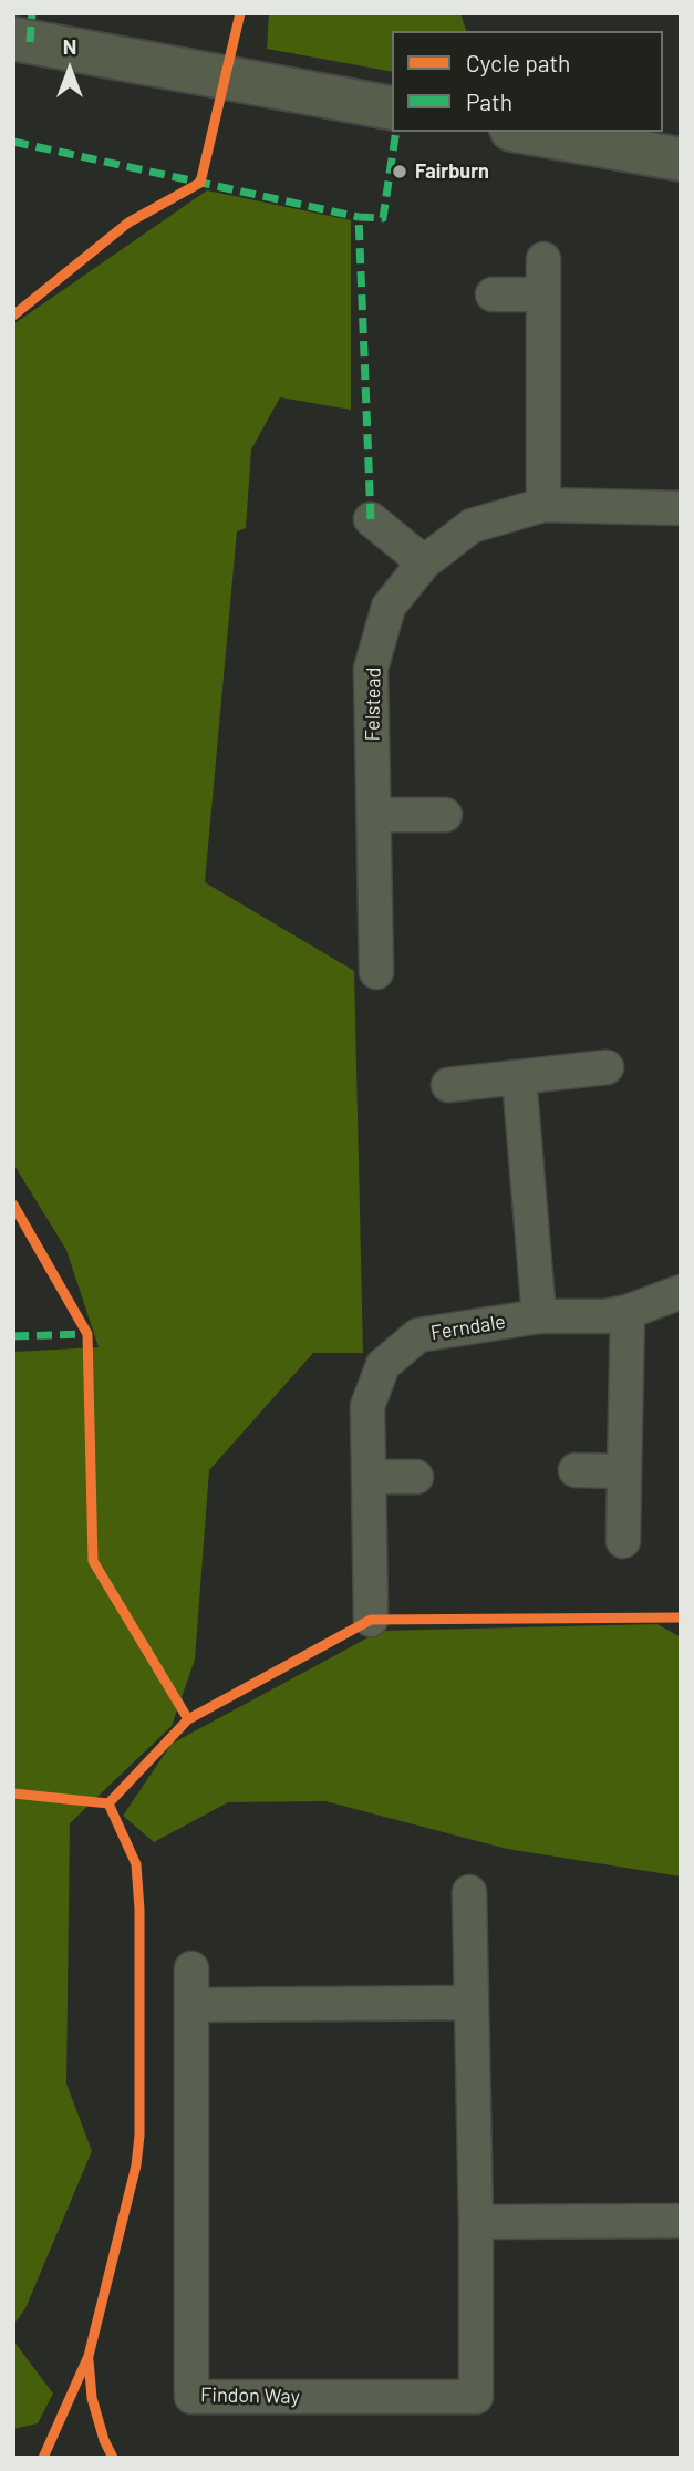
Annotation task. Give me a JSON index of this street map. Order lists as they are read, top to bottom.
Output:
{
  "streets": {
    "street": ["Felstead", "Ferndale", "Findon Way"]
  },
  "places": ["Fairburn"],
  "legend": ["Cycle path", "Path"],
  "north": "top"
}
